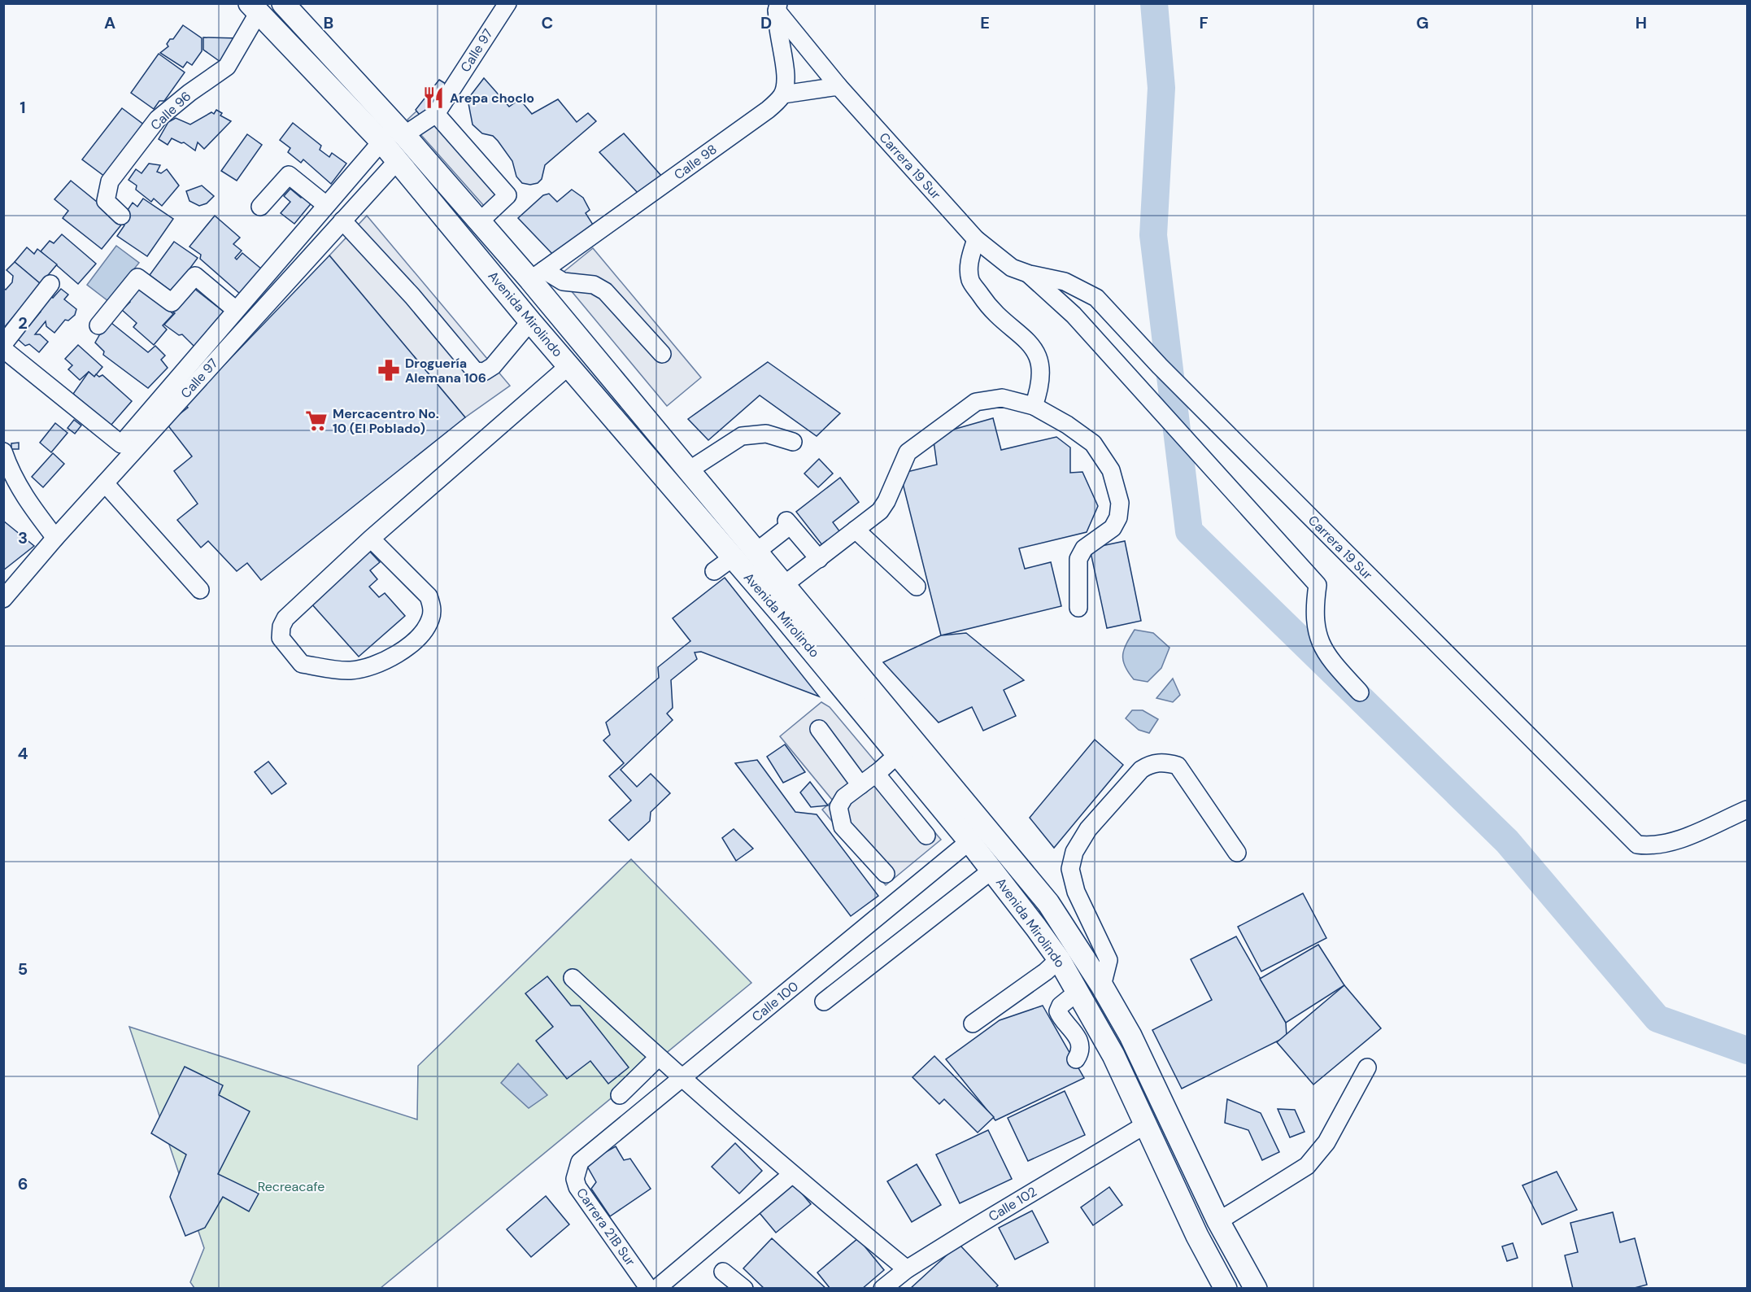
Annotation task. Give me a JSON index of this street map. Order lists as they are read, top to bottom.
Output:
{
  "streets": {
    "main road": ["Avenida Mirolindo"],
    "street": [
      "Calle 97",
      "Calle 96",
      "Calle 98",
      "Carrera 19 Sur",
      "Calle 100",
      "Calle 102",
      "Carrera 21B Sur"
    ]
  },
  "crossings": [
    ["Calle 97", "Avenida Mirolindo"],
    ["Calle 96", "Avenida Mirolindo"],
    ["Calle 98", "Avenida Mirolindo"],
    ["Avenida Mirolindo", "Calle 100"],
    ["Avenida Mirolindo", "Calle 102"],
    ["Calle 100", "Carrera 21B Sur"]
  ],
  "parks": ["Recreacafe"],
  "places": {
    "restaurant": ["Arepa choclo"],
    "pharmacy": ["Droguería Alemana 106"],
    "supermarket": ["Mercacentro No. 10 (El Poblado)"]
  },
  "grid": {
    "columns": [
      "A",
      "B",
      "C",
      "D",
      "E",
      "F",
      "G",
      "H"
    ],
    "rows": [
      "1",
      "2",
      "3",
      "4",
      "5",
      "6"
    ]
  }
}
